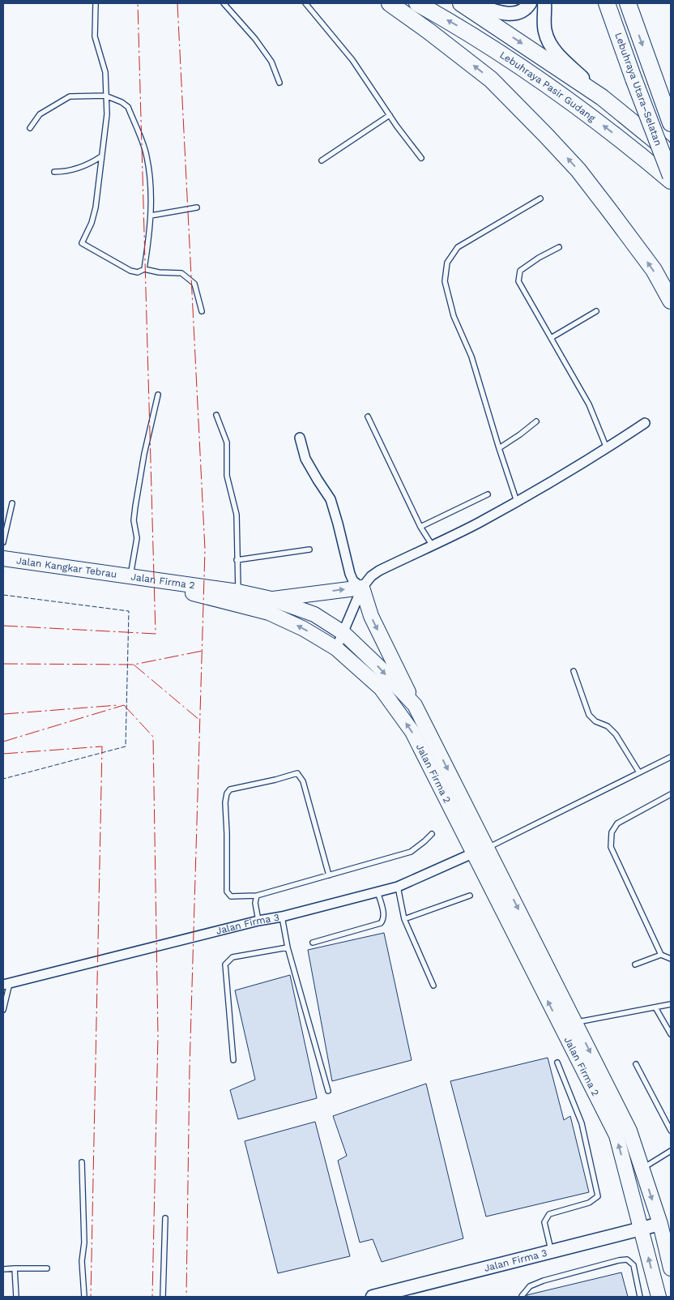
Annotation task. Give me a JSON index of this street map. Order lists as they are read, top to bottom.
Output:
{
  "streets": {
    "highway": ["Lebuhraya Pasir Gudang", "Lebuhraya Utara–Selatan"],
    "main road": ["Jalan Kangkar Tebrau", "Jalan Firma 2"],
    "street": ["Jalan Firma 3"]
  },
  "crossings": [
    ["Jalan Kangkar Tebrau", "Jalan Firma 2"],
    ["Jalan Firma 2", "Jalan Firma 3"]
  ]
}
